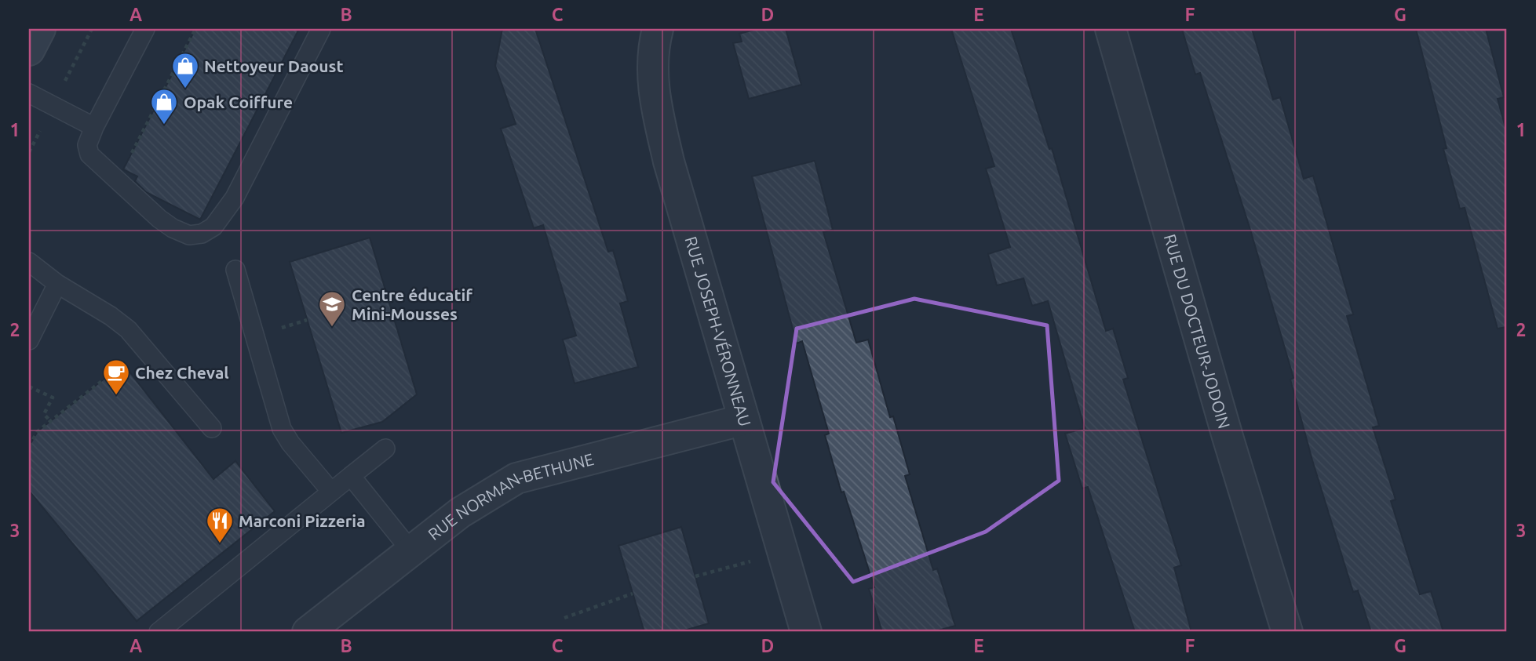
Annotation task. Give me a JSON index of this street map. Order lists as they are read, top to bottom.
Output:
{
  "streets": {
    "street": ["RUE DU DOCTEUR-JODOIN", "RUE JOSEPH-VÉRONNEAU", "RUE NORMAN-BETHUNE"]
  },
  "crossings": [
    ["RUE JOSEPH-VÉRONNEAU", "RUE NORMAN-BETHUNE"]
  ],
  "places": {
    "shop": ["Nettoyeur Daoust", "Opak Coiffure"],
    "school or university": ["Centre éducatif Mini-Mousses"],
    "cafe": ["Chez Cheval"],
    "restaurant": ["Marconi Pizzeria"]
  },
  "grid": {
    "columns": [
      "A",
      "B",
      "C",
      "D",
      "E",
      "F",
      "G"
    ],
    "rows": ["1", "2", "3"]
  }
}
